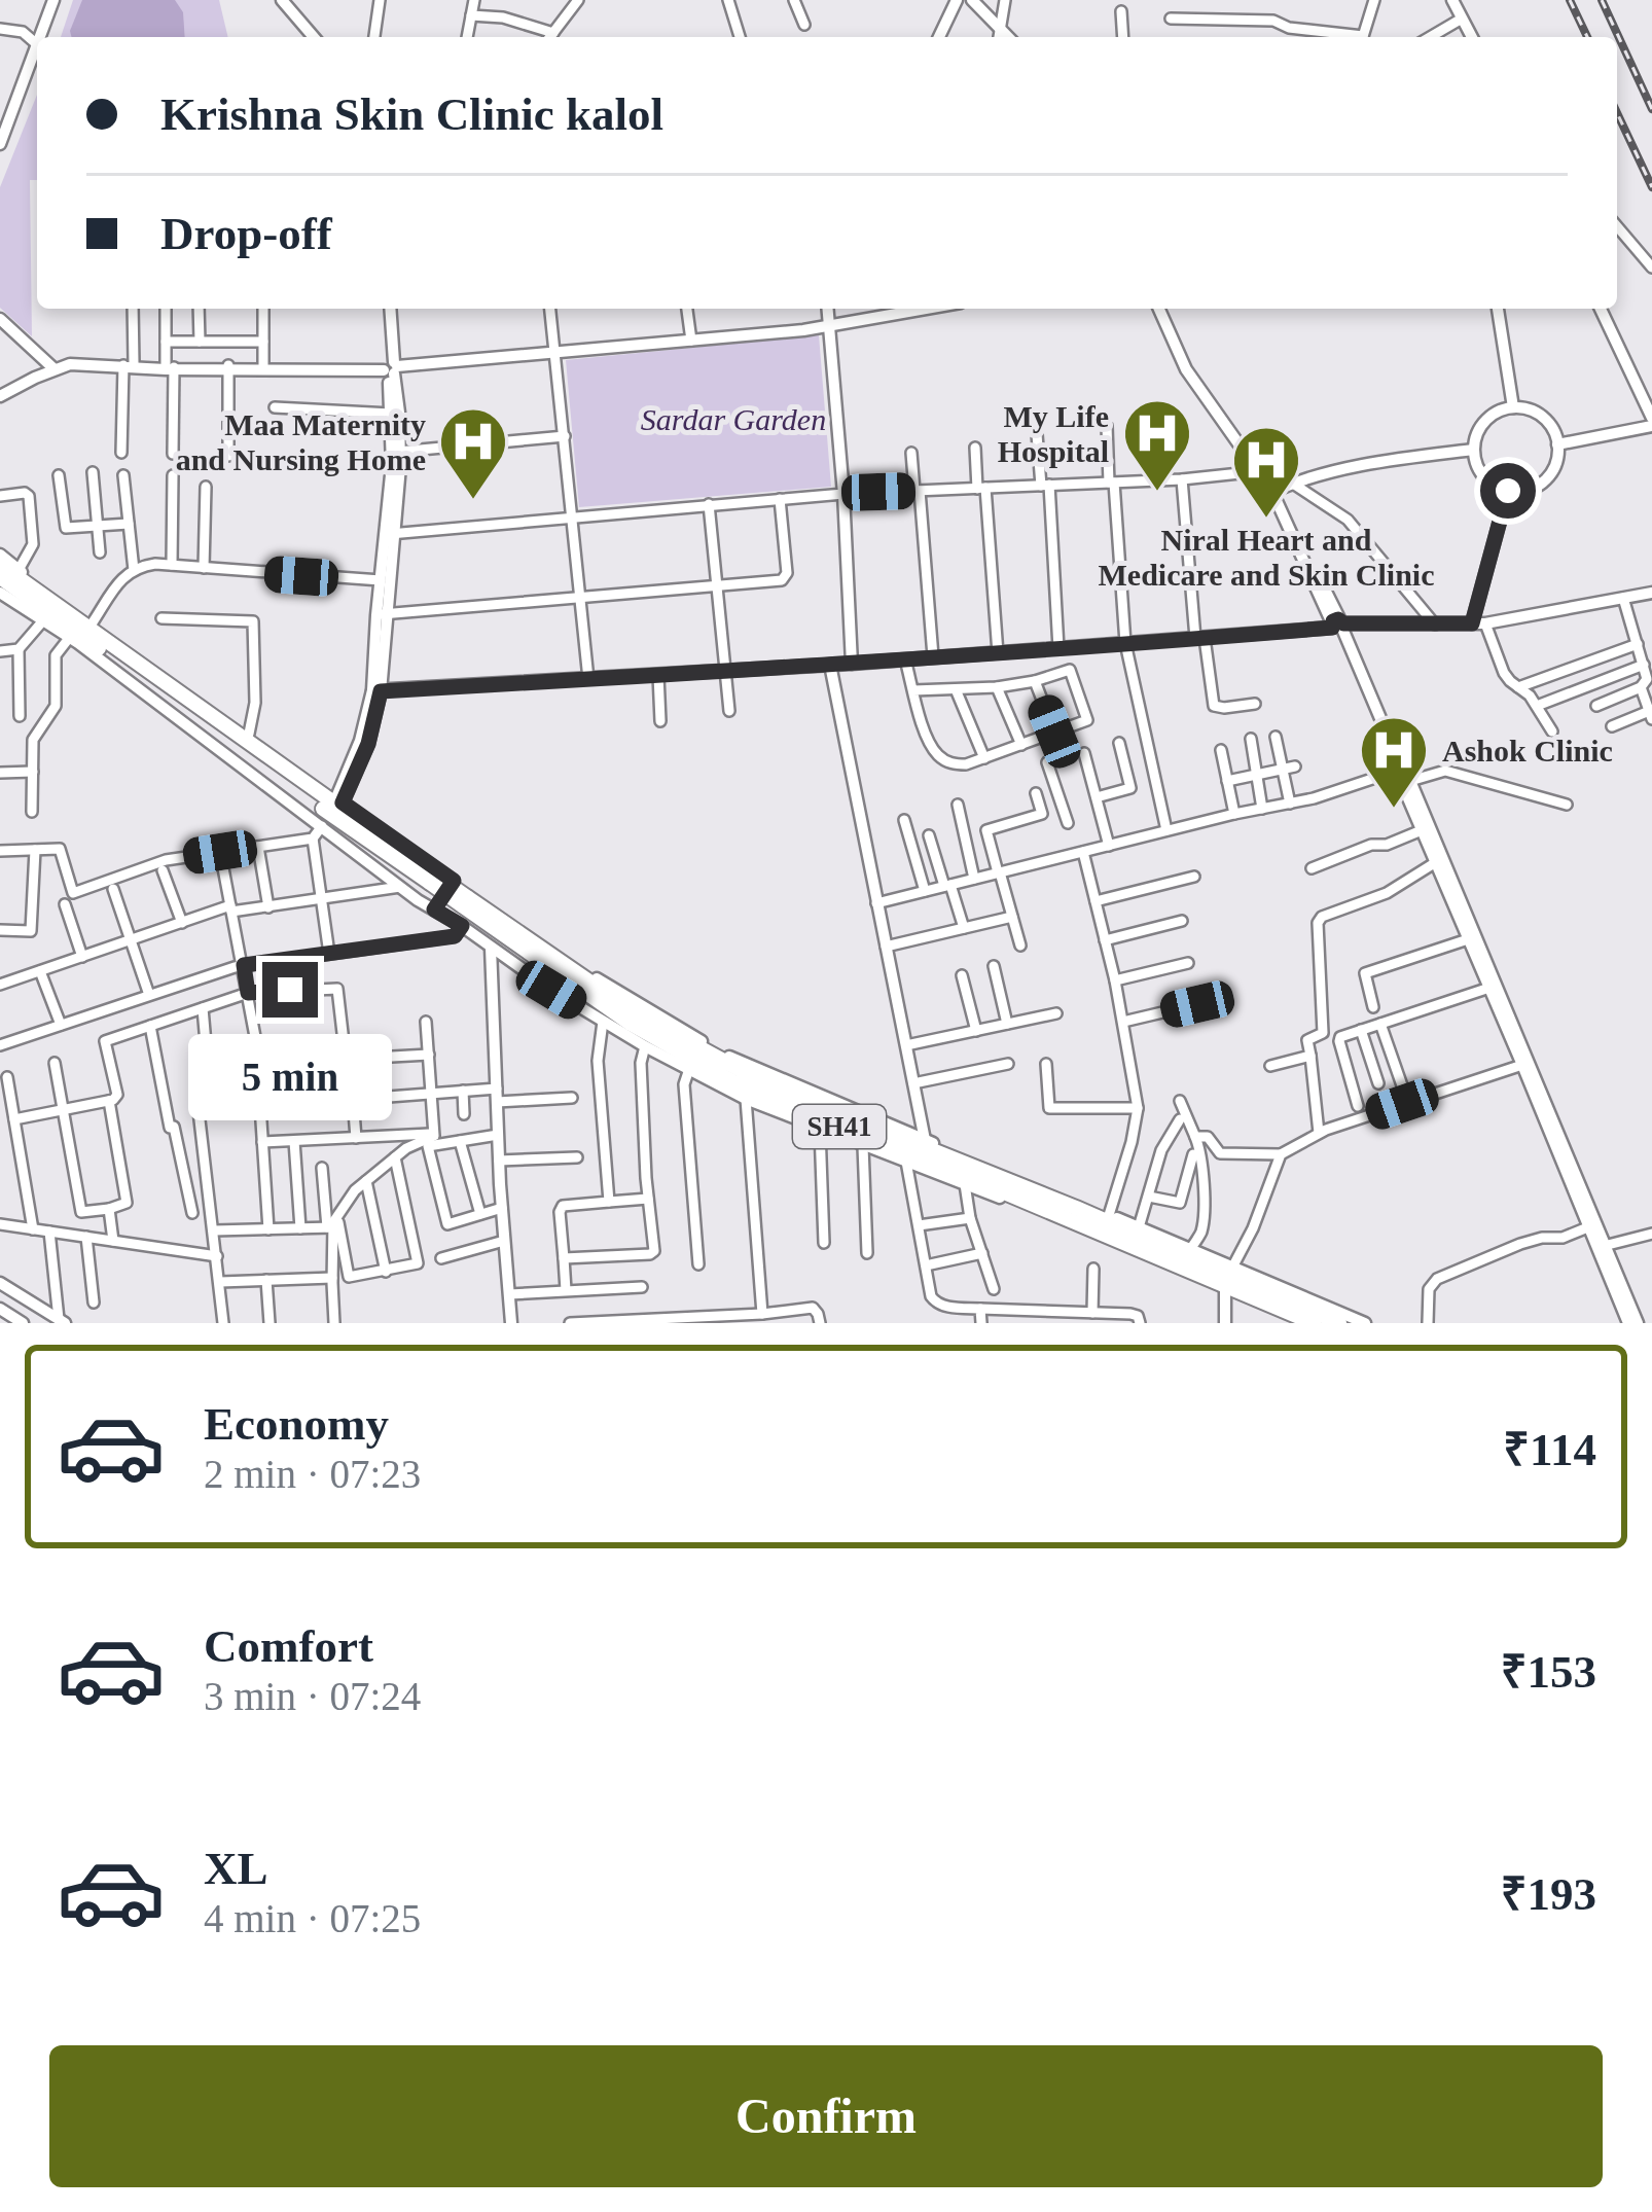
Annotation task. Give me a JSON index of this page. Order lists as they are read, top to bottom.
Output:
{
  "streets": {
    "main road": ["SH41"]
  },
  "parks": ["Sardar Garden"],
  "places": {
    "hospital": [
      "My Life Hospital",
      "Maa Maternity and Nursing Home",
      "Niral Heart and Medicare and Skin Clinic",
      "Ashok Clinic"
    ]
  },
  "page": {
    "banner": ["Krishna Skin Clinic kalol", "Drop-off"],
    "bubble": "5 min",
    "list": [
      {
        "name": "Economy",
        "note": "2 min · 07:23",
        "value": "₹114"
      },
      {
        "name": "Comfort",
        "note": "3 min · 07:24",
        "value": "₹153"
      },
      {
        "name": "XL",
        "note": "4 min · 07:25",
        "value": "₹193"
      }
    ],
    "buttons": "Confirm"
  }
}
